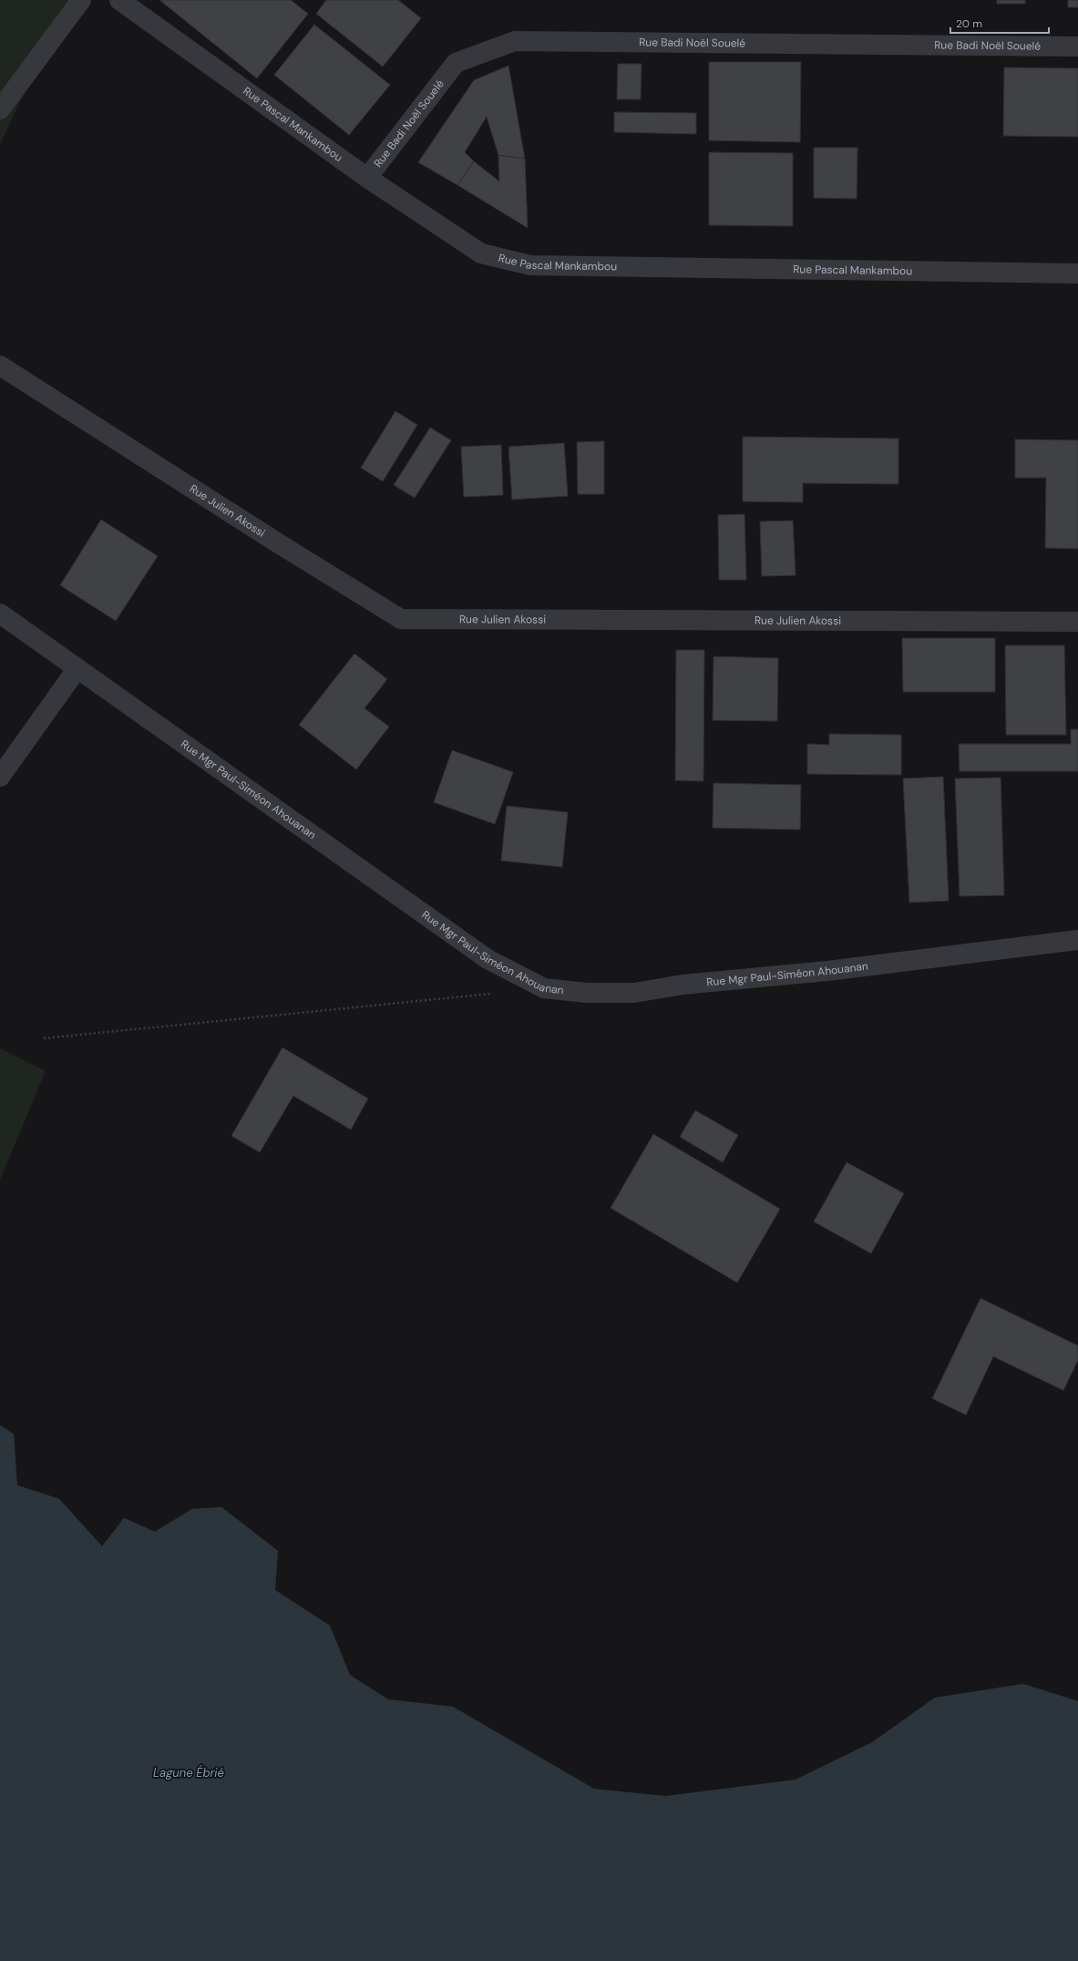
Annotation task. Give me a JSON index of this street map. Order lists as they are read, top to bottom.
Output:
{
  "streets": {
    "street": [
      "Rue Badi Noël Souelé",
      "Rue Pascal Mankambou",
      "Rue Julien Akossi",
      "Rue Mgr Paul-Siméon Ahouanan"
    ]
  },
  "crossings": [
    ["Rue Badi Noël Souelé", "Rue Pascal Mankambou"]
  ],
  "water": ["Lagune Ébrié"],
  "scale_bar": "20 m"
}
